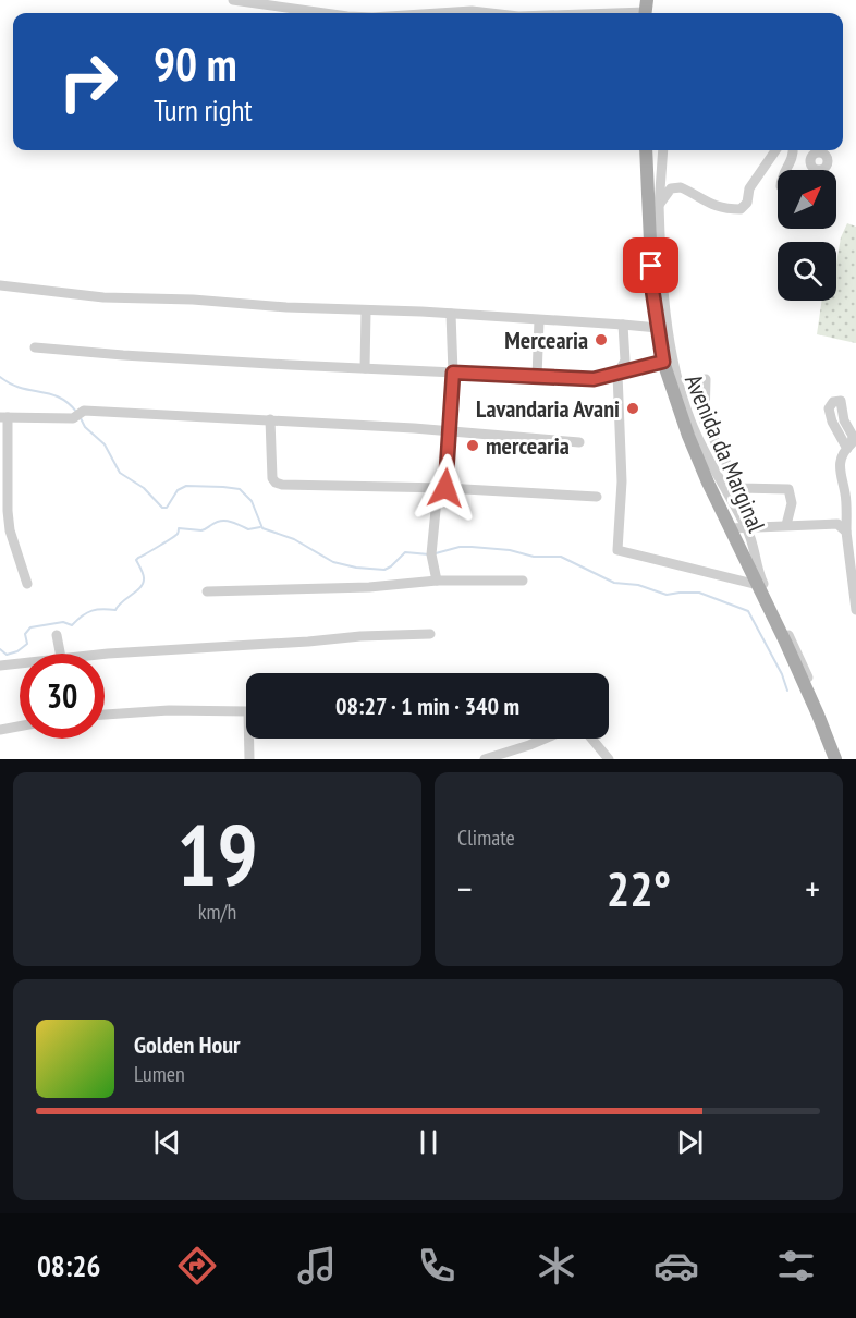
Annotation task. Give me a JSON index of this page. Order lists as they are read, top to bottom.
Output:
{
  "streets": {
    "main road": ["Avenida da Marginal"]
  },
  "places": ["Mercearia", "Lavandaria Avani", "mercearia"],
  "north": "top right",
  "page": {
    "turn": ["90 m", "Turn right"],
    "limit": "30",
    "trip": "08:27 · 1 min · 340 m",
    "tile": [
      ["19", "km/h"],
      "Climate"
    ],
    "heat": ["−", "22°", "+"],
    "song": ["Golden Hour", "Lumen"],
    "tabs": "08:26"
  }
}
